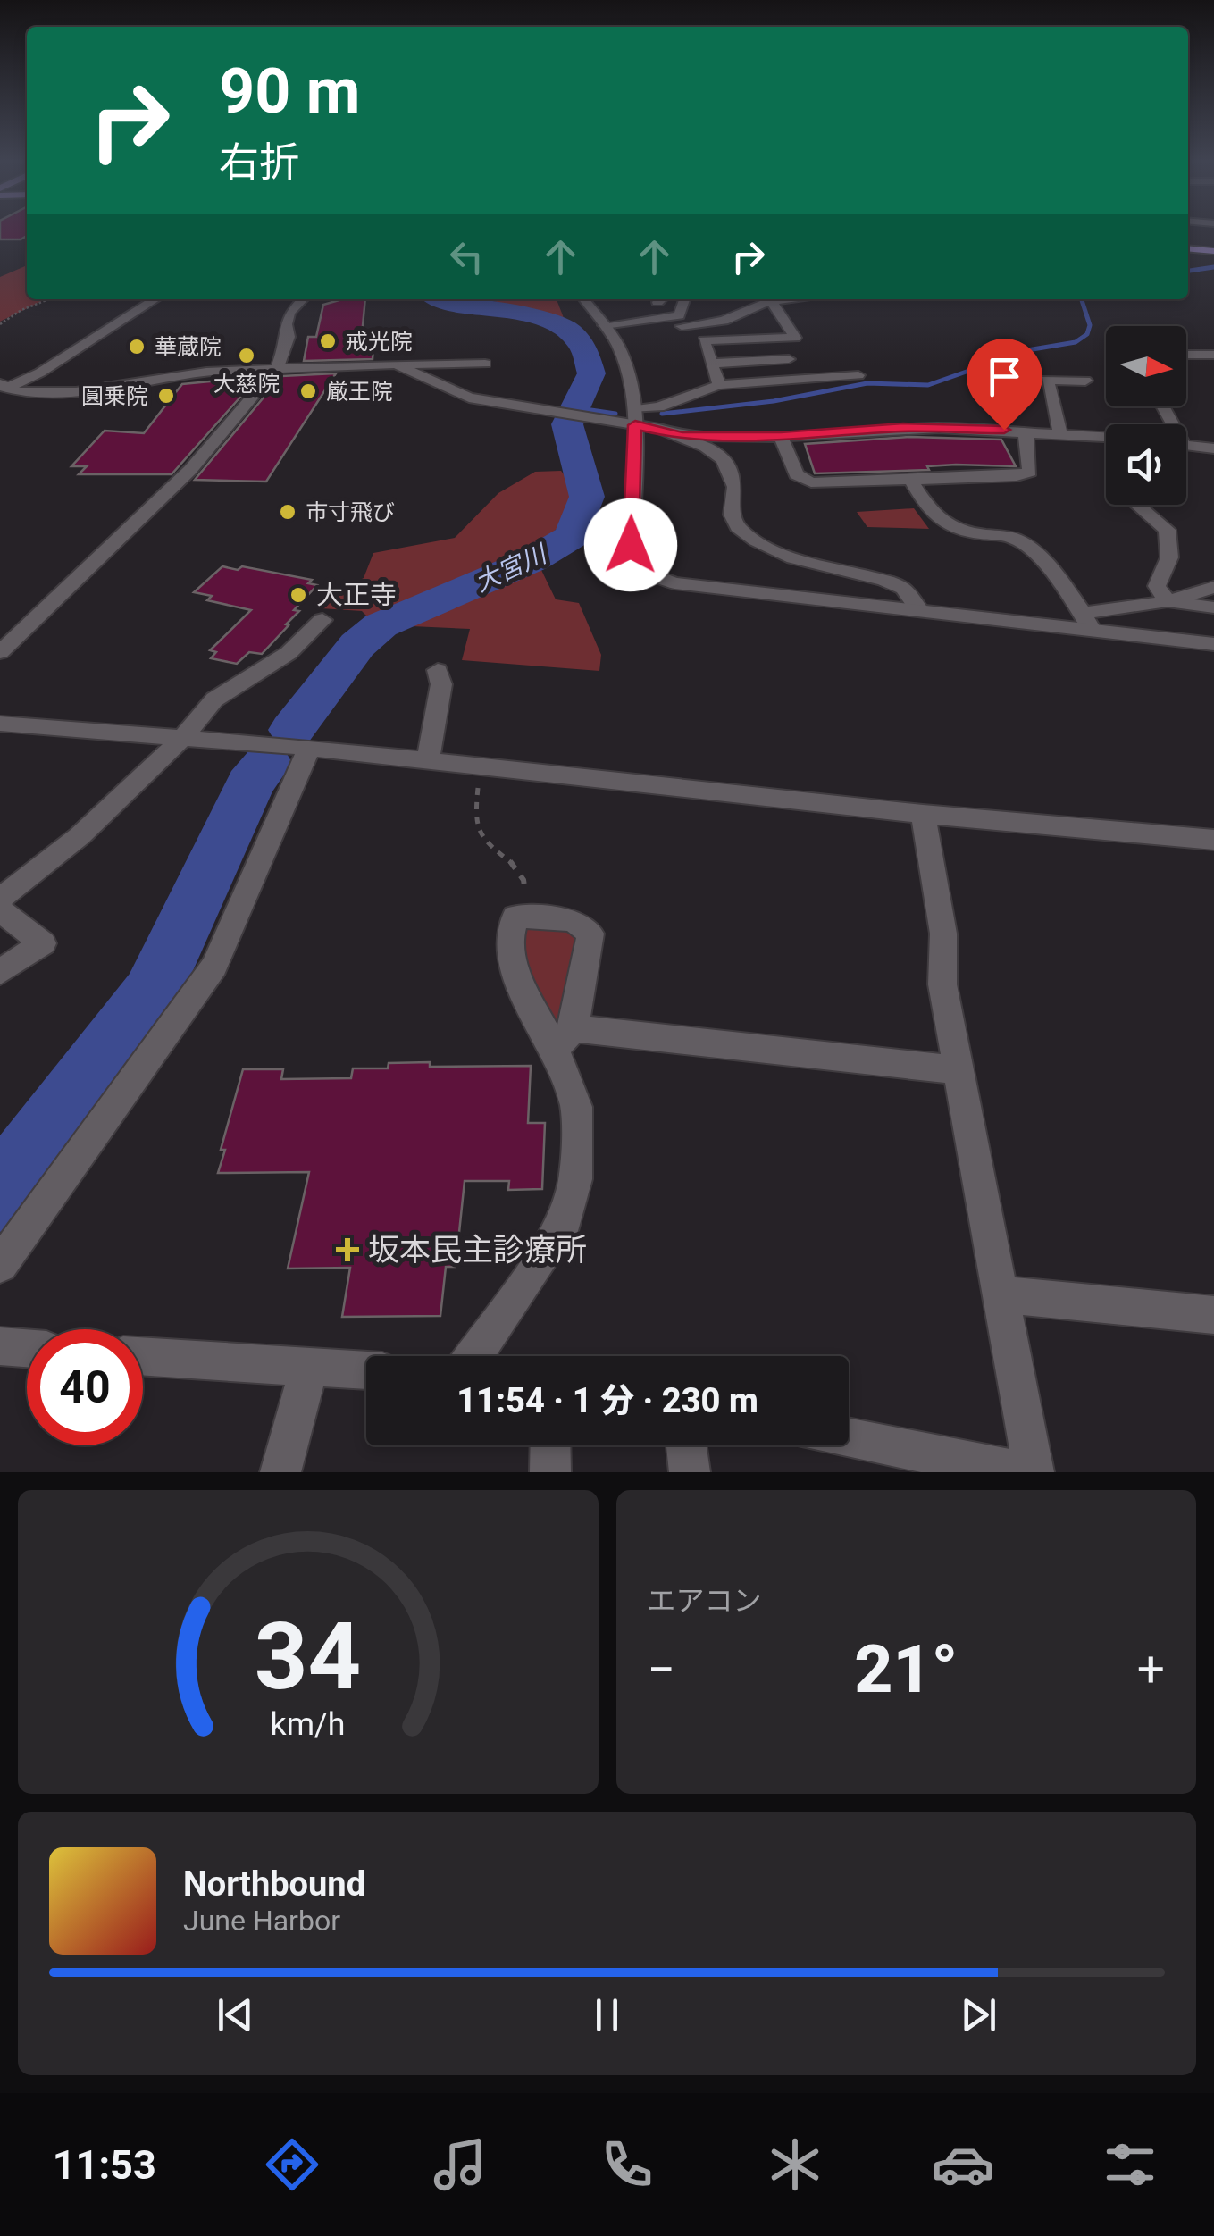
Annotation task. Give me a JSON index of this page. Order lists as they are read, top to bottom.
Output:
{
  "water": ["大宮川"],
  "places": {
    "other": [
      "戒光院",
      "華蔵院",
      "大慈院",
      "厳王院",
      "圓乗院",
      "市寸飛び",
      "大正寺"
    ],
    "health": ["坂本民主診療所"]
  },
  "north": "right",
  "page": {
    "turn": ["90 m", "右折"],
    "limit": "40",
    "trip": "11:54 · 1 分 · 230 m",
    "tile": "エアコン",
    "heat": ["−", "21°", "+"],
    "song": ["Northbound", "June Harbor"],
    "tabs": "11:53",
    "gauge": ["34", "km/h"]
  }
}
